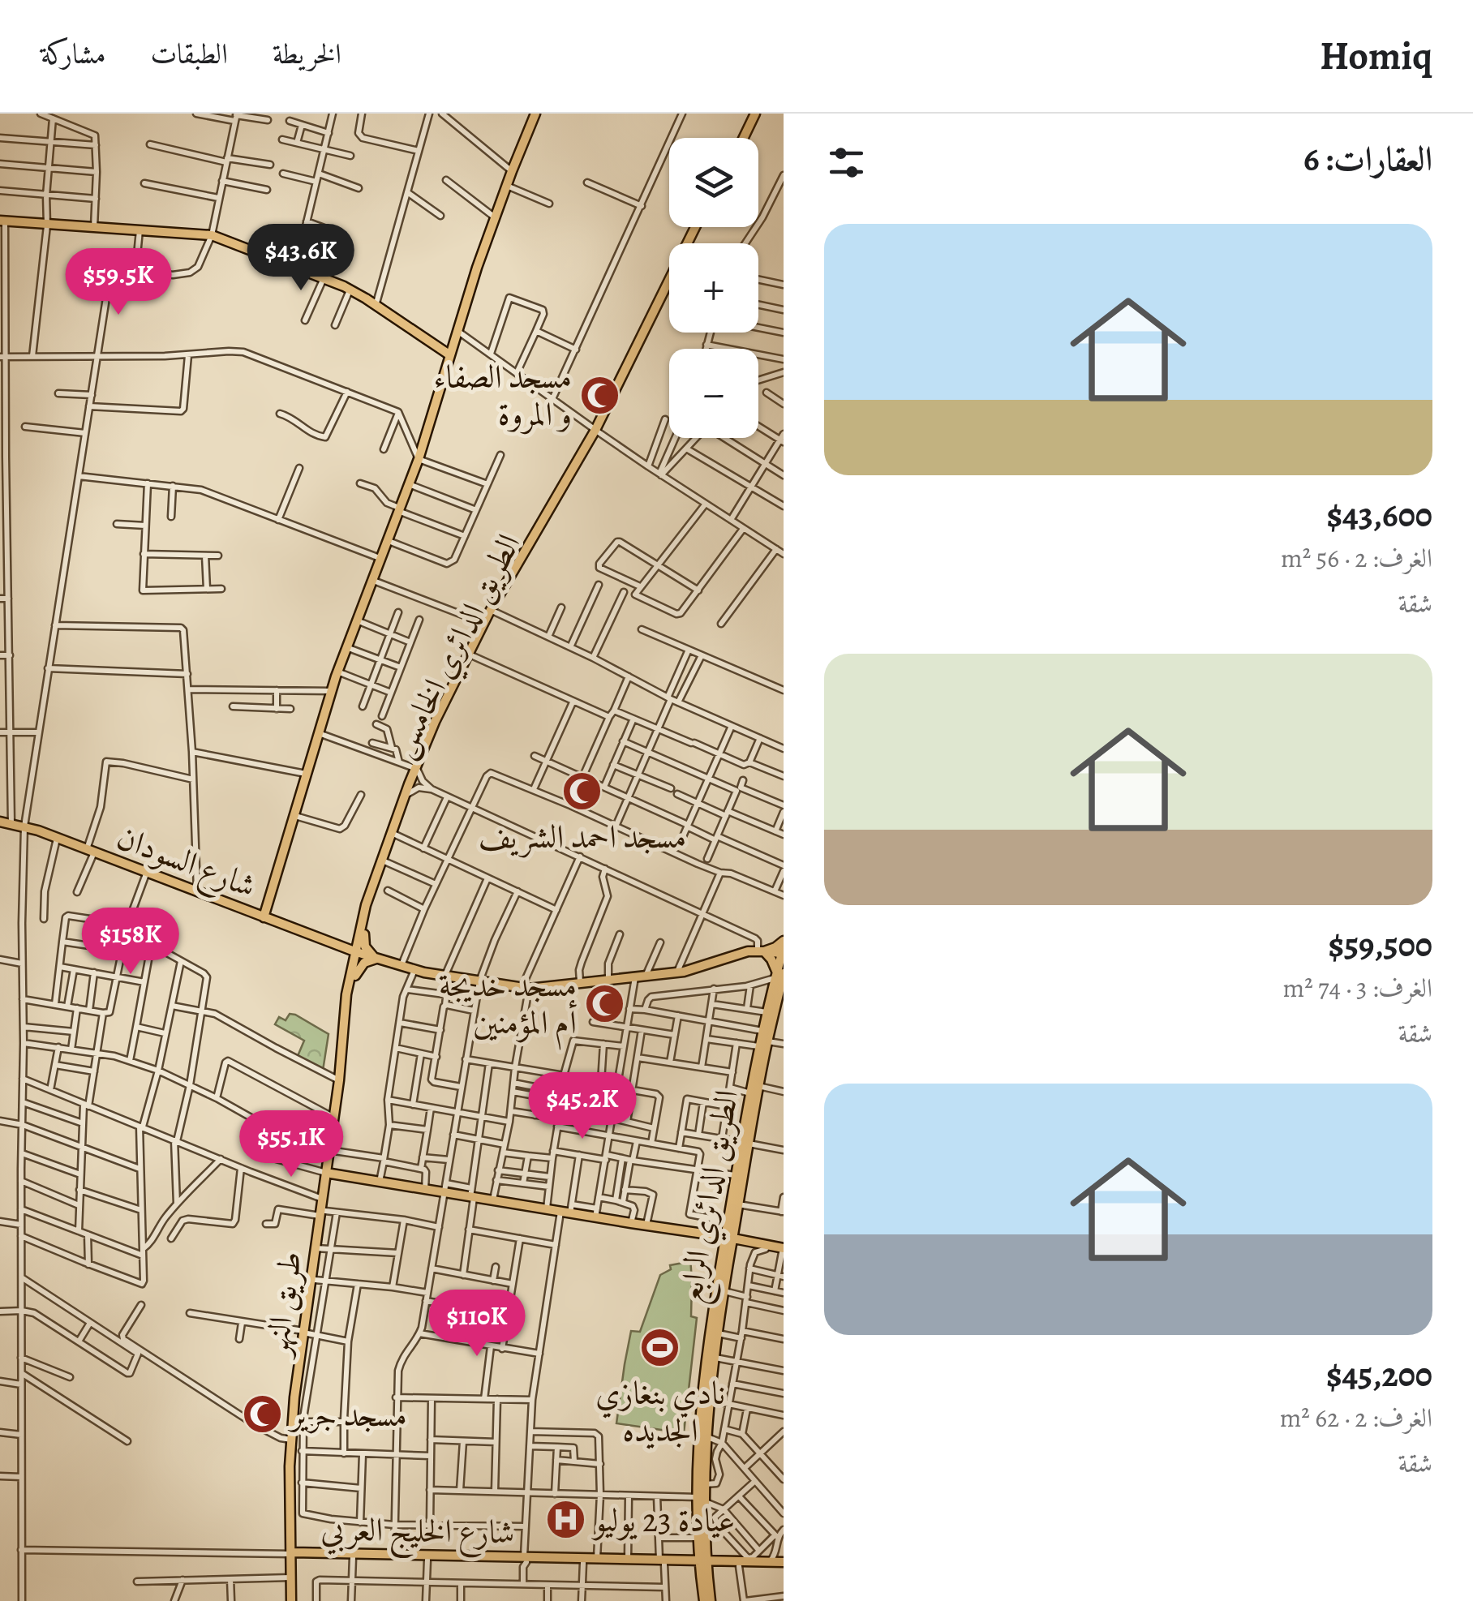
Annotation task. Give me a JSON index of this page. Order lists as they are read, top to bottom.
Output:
{
  "streets": {
    "main road": [
      "الطريق الدائري الخامس",
      "شارع السودان",
      "الطريق الدائري الرابع",
      "طريق النهر",
      "شارع الخليج العربي"
    ]
  },
  "crossings": [
    ["الطريق الدائري الخامس", "شارع السودان"],
    ["الطريق الدائري الخامس", "طريق النهر"],
    ["شارع السودان", "الطريق الدائري الرابع"],
    ["الطريق الدائري الرابع", "شارع الخليج العربي"],
    ["طريق النهر", "شارع الخليج العربي"]
  ],
  "places": {
    "mosque": [
      "مسجد الصفاء و المروة",
      "مسجد احمد الشريف",
      "مسجد خديجة أم المؤمنين",
      "مسجد جرير"
    ],
    "sports": ["نادي بنغازي الجديده"],
    "hospital": ["عيادة 23 يوليو"]
  },
  "page": {
    "header": "Homiq",
    "nav": ["الخريطة", "الطبقات", "مشاركة"],
    "heading": "العقارات: 6",
    "map_buttons": ["+", "−"],
    "list": [
      {
        "name": "$43,600",
        "note": "الغرف: 2 · 56 m² · شقة"
      },
      {
        "name": "$59,500",
        "note": "الغرف: 3 · 74 m² · شقة"
      },
      {
        "name": "$45,200",
        "note": "الغرف: 2 · 62 m² · شقة"
      }
    ],
    "price": [
      "$43.6K",
      "$59.5K",
      "$158K",
      "$45.2K",
      "$55.1K",
      "$110K"
    ]
  }
}
